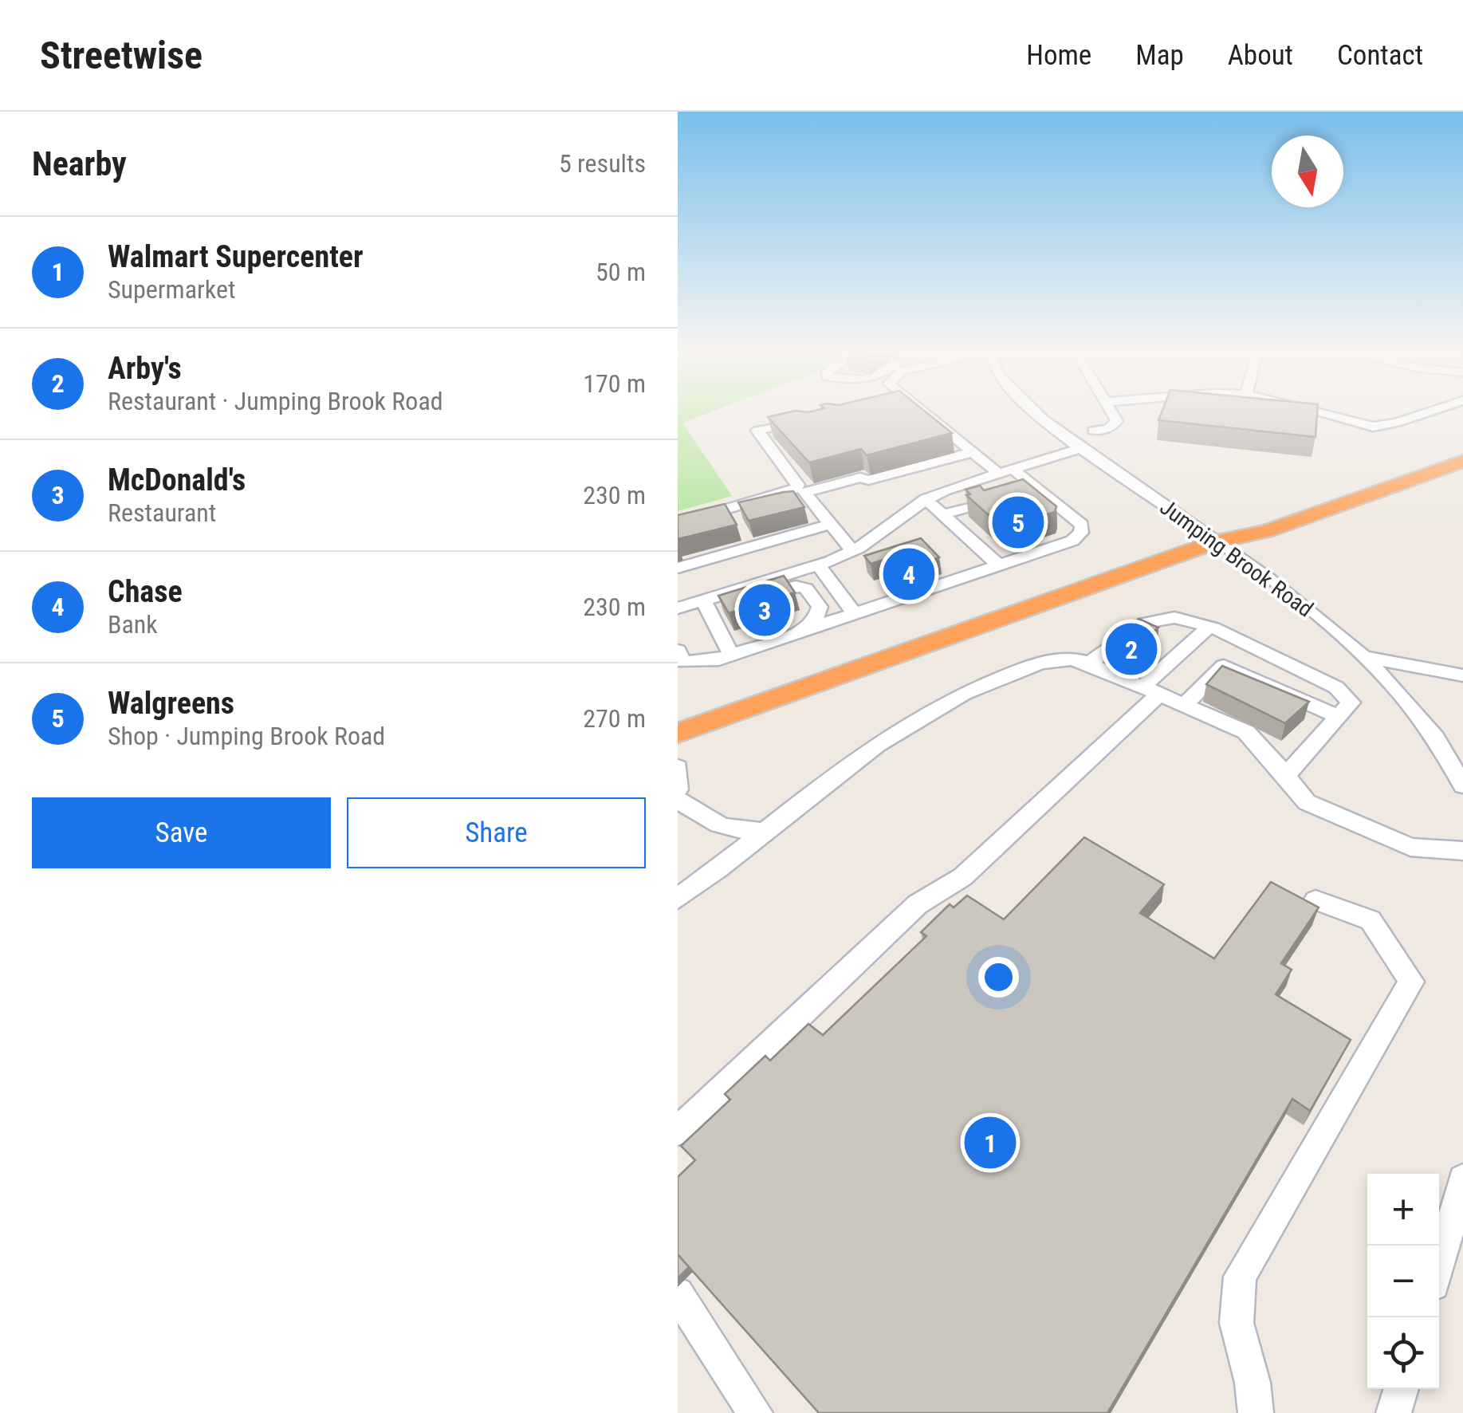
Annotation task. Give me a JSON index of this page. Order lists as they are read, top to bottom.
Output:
{
  "streets": {
    "street": ["Jumping Brook Road"]
  },
  "north": "bottom",
  "page": {
    "header": "Streetwise",
    "nav": [
      "Home",
      "Map",
      "About",
      "Contact"
    ],
    "heading": ["Nearby", "5 results"],
    "list": [
      {
        "mark": "1",
        "name": "Walmart Supercenter",
        "note": "Supermarket",
        "value": "50 m"
      },
      {
        "mark": "2",
        "name": "Arby's",
        "note": "Restaurant · Jumping Brook Road",
        "value": "170 m"
      },
      {
        "mark": "3",
        "name": "McDonald's",
        "note": "Restaurant",
        "value": "230 m"
      },
      {
        "mark": "4",
        "name": "Chase",
        "note": "Bank",
        "value": "230 m"
      },
      {
        "mark": "5",
        "name": "Walgreens",
        "note": "Shop · Jumping Brook Road",
        "value": "270 m"
      }
    ],
    "pins": [
      "5",
      "4",
      "3",
      "2",
      "1"
    ],
    "buttons": ["Save", "Share"],
    "map_buttons": ["+", "−"]
  }
}
